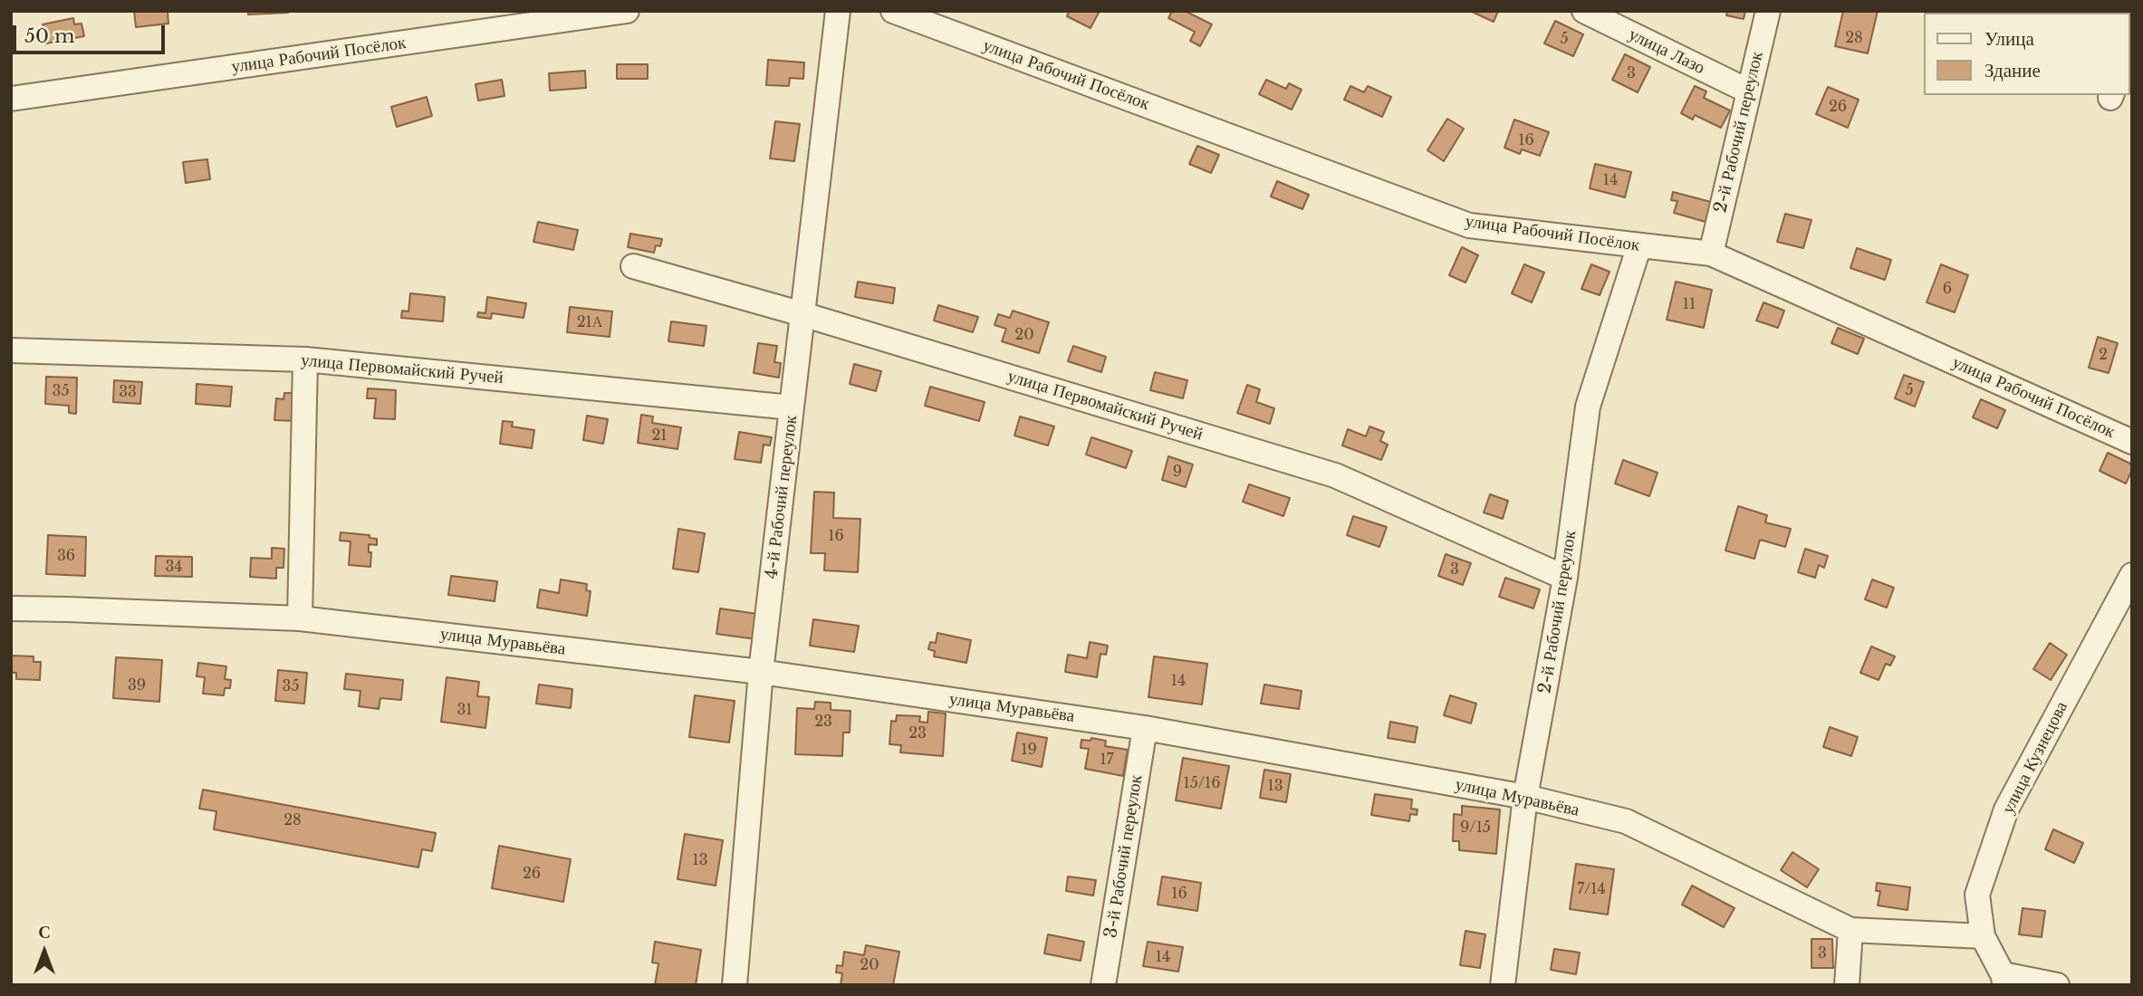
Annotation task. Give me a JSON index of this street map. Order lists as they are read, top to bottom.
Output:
{
  "streets": {
    "street": [
      "улица Лазо",
      "улица Рабочий Посёлок",
      "2-й Рабочий переулок",
      "улица Первомайский Ручей",
      "4-й Рабочий переулок",
      "улица Муравьёва",
      "улица Кузнецова",
      "3-й Рабочий переулок"
    ]
  },
  "crossings": [
    ["улица Лазо", "2-й Рабочий переулок"],
    ["улица Рабочий Посёлок", "2-й Рабочий переулок"],
    ["2-й Рабочий переулок", "улица Первомайский Ручей"],
    ["2-й Рабочий переулок", "улица Муравьёва"],
    ["улица Первомайский Ручей", "4-й Рабочий переулок"],
    ["4-й Рабочий переулок", "улица Муравьёва"],
    ["улица Муравьёва", "улица Кузнецова"],
    ["улица Муравьёва", "3-й Рабочий переулок"]
  ],
  "house_numbers": [
    "28",
    "5",
    "3",
    "26",
    "16",
    "14",
    "6",
    "11",
    "21А",
    "20",
    "2",
    "5",
    "35",
    "33",
    "21",
    "9",
    "16",
    "36",
    "34",
    "3",
    "14",
    "39",
    "35",
    "31",
    "23",
    "23",
    "19",
    "17",
    "15/16",
    "13",
    "28",
    "9/15",
    "13",
    "26",
    "7/14",
    "16",
    "3",
    "14",
    "20"
  ],
  "legend": ["Улица", "Здание"],
  "scale_bar": "50 m",
  "north": "top"
}
